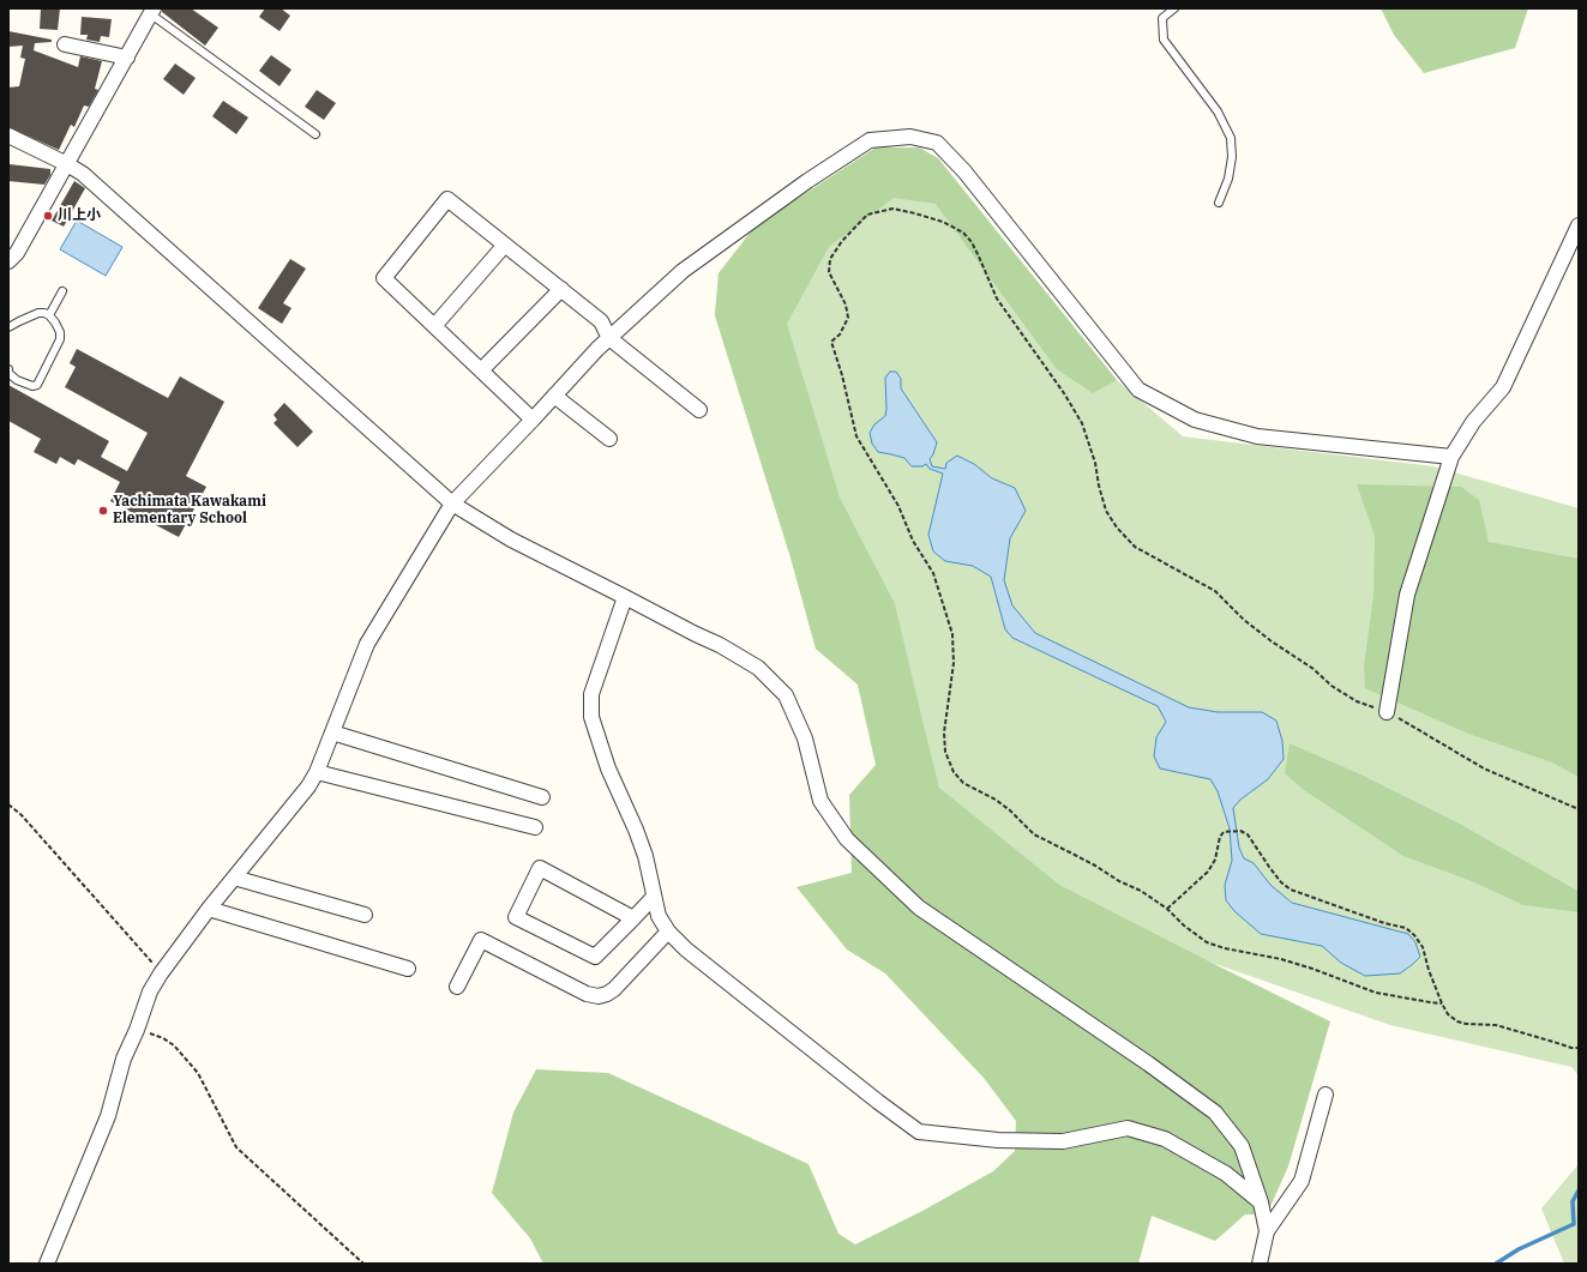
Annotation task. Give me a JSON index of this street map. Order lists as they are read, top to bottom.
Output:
{
  "places": ["川上小", "Yachimata Kawakami Elementary School"]
}
